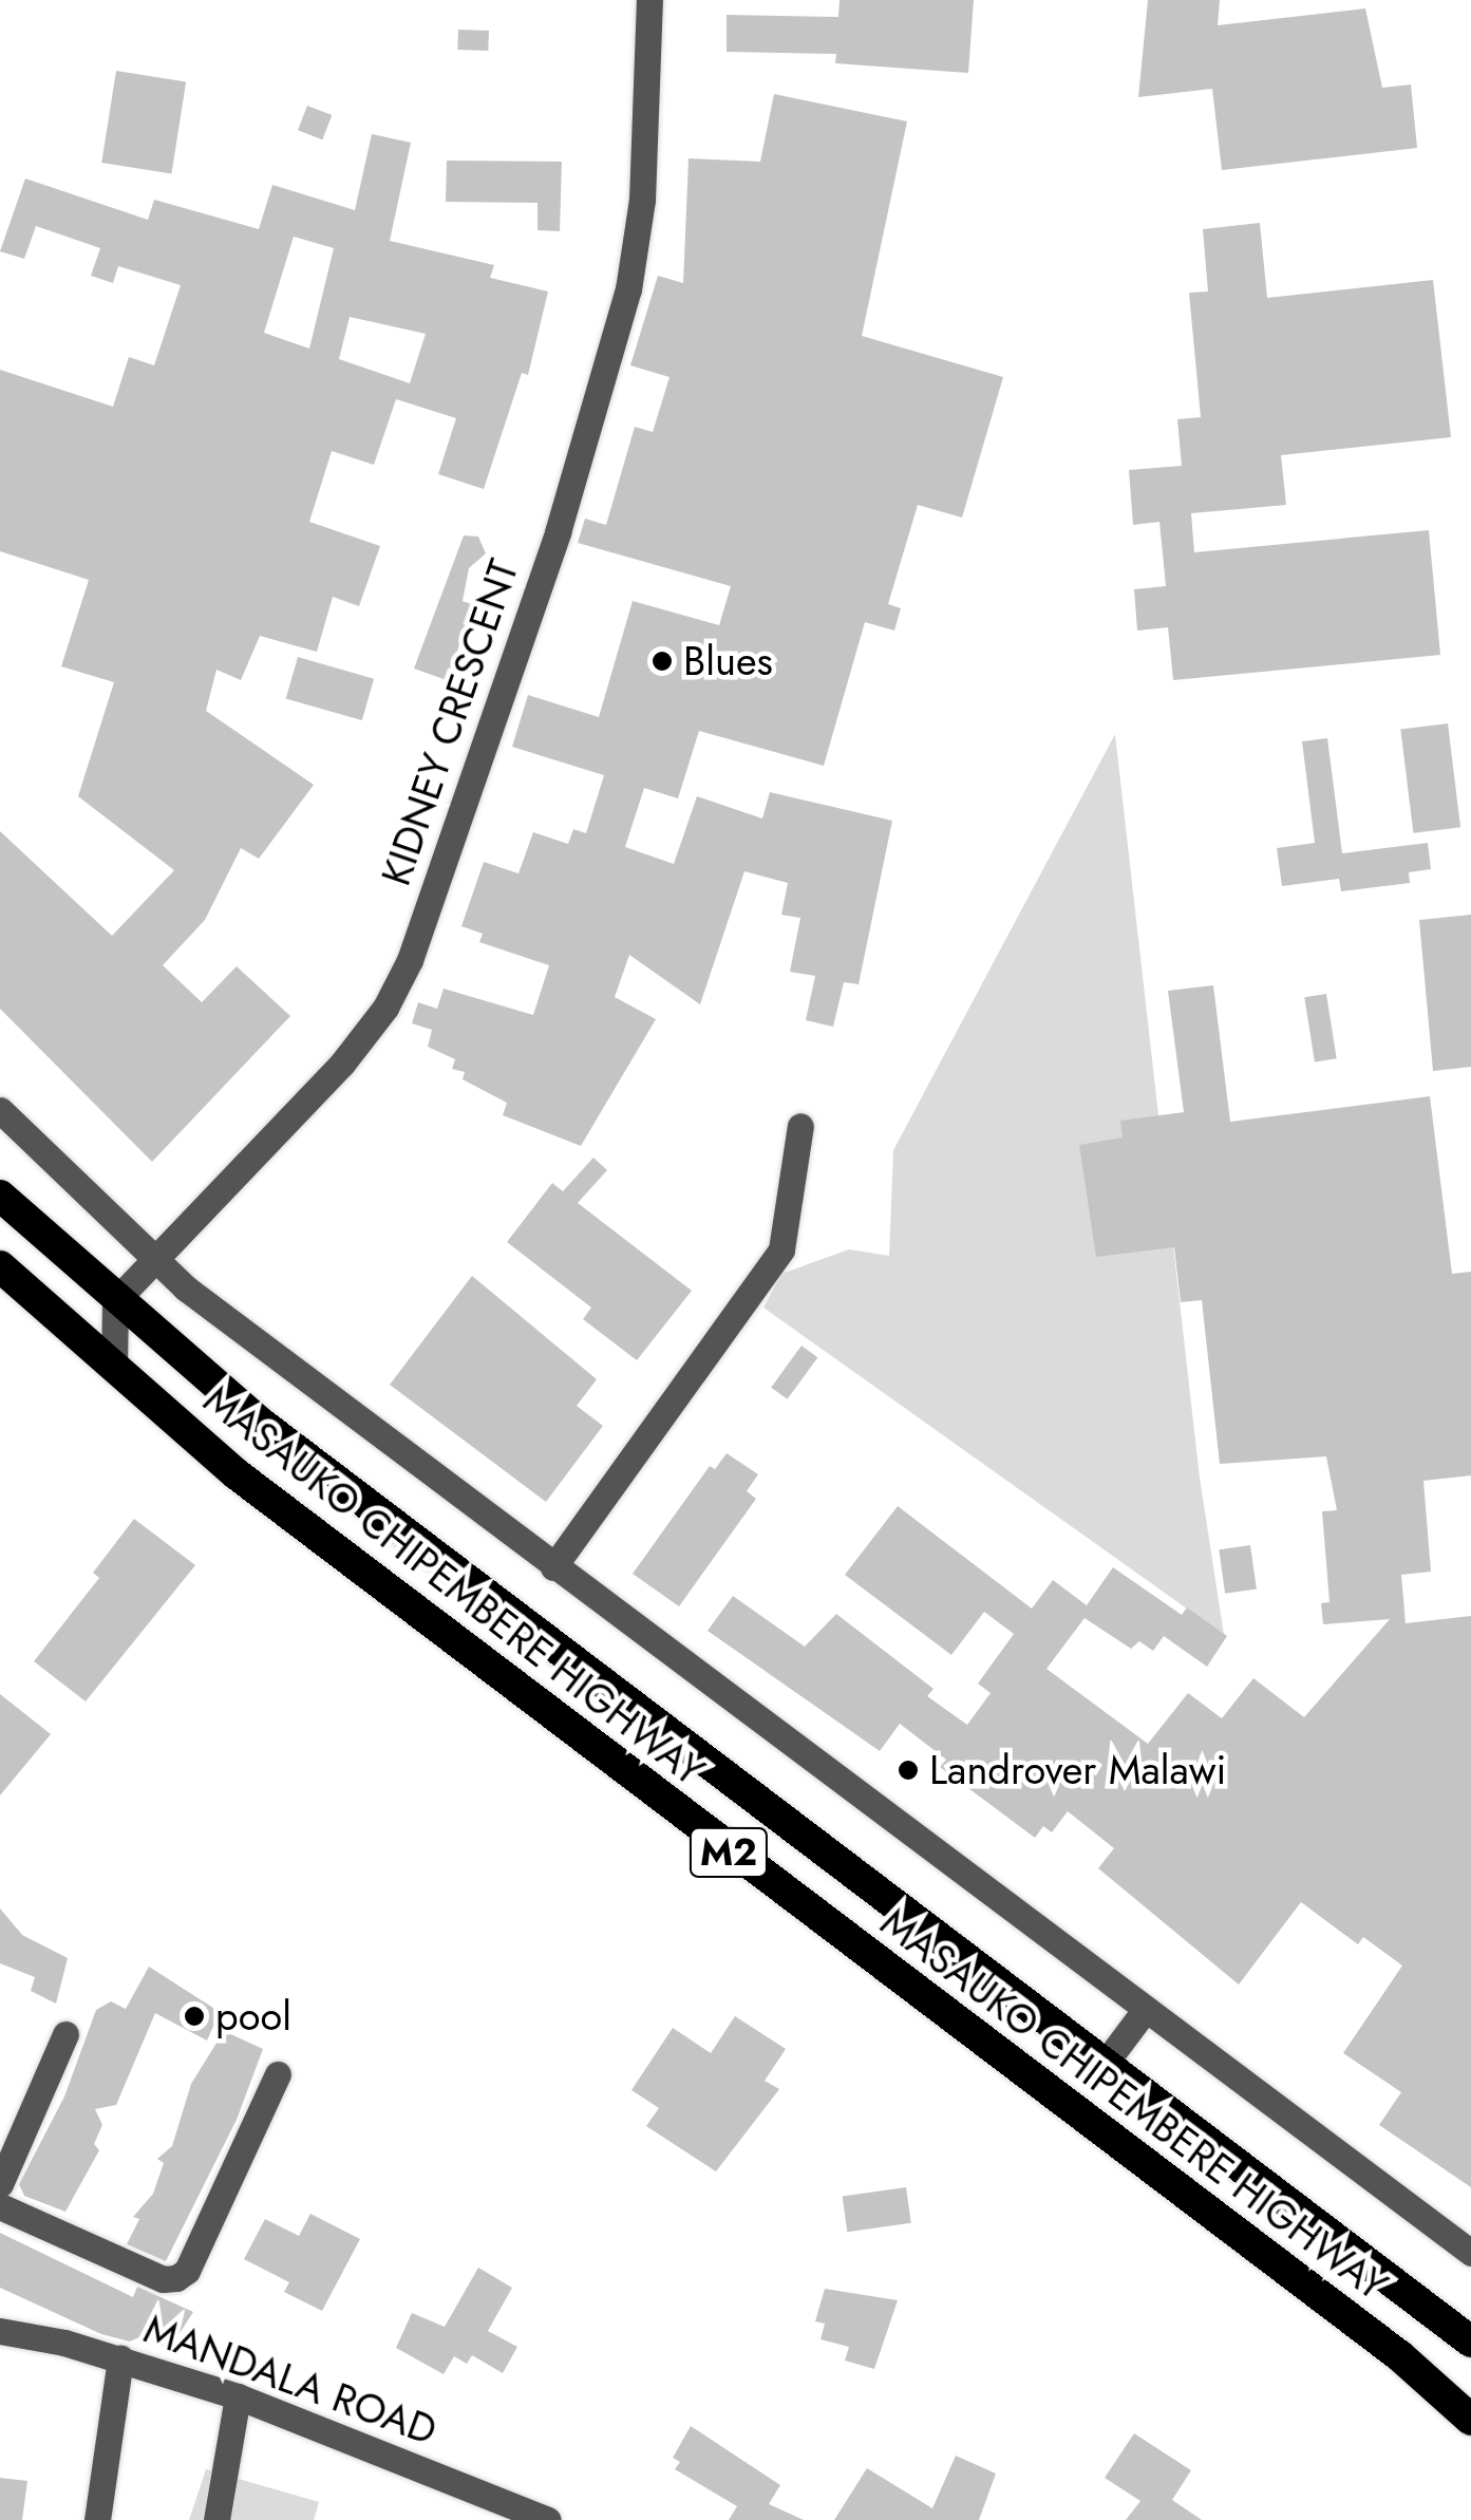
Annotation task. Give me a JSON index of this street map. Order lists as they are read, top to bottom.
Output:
{
  "streets": {
    "highway": ["MASAUKO CHIPEMBERE HIGHWAY", "M2"],
    "street": ["KIDNEY CRESCENT", "MANDALA ROAD"]
  },
  "crossings": [
    ["KIDNEY CRESCENT", "MASAUKO CHIPEMBERE HIGHWAY"]
  ],
  "places": ["Blues", "Landrover Malawi", "pool"]
}
